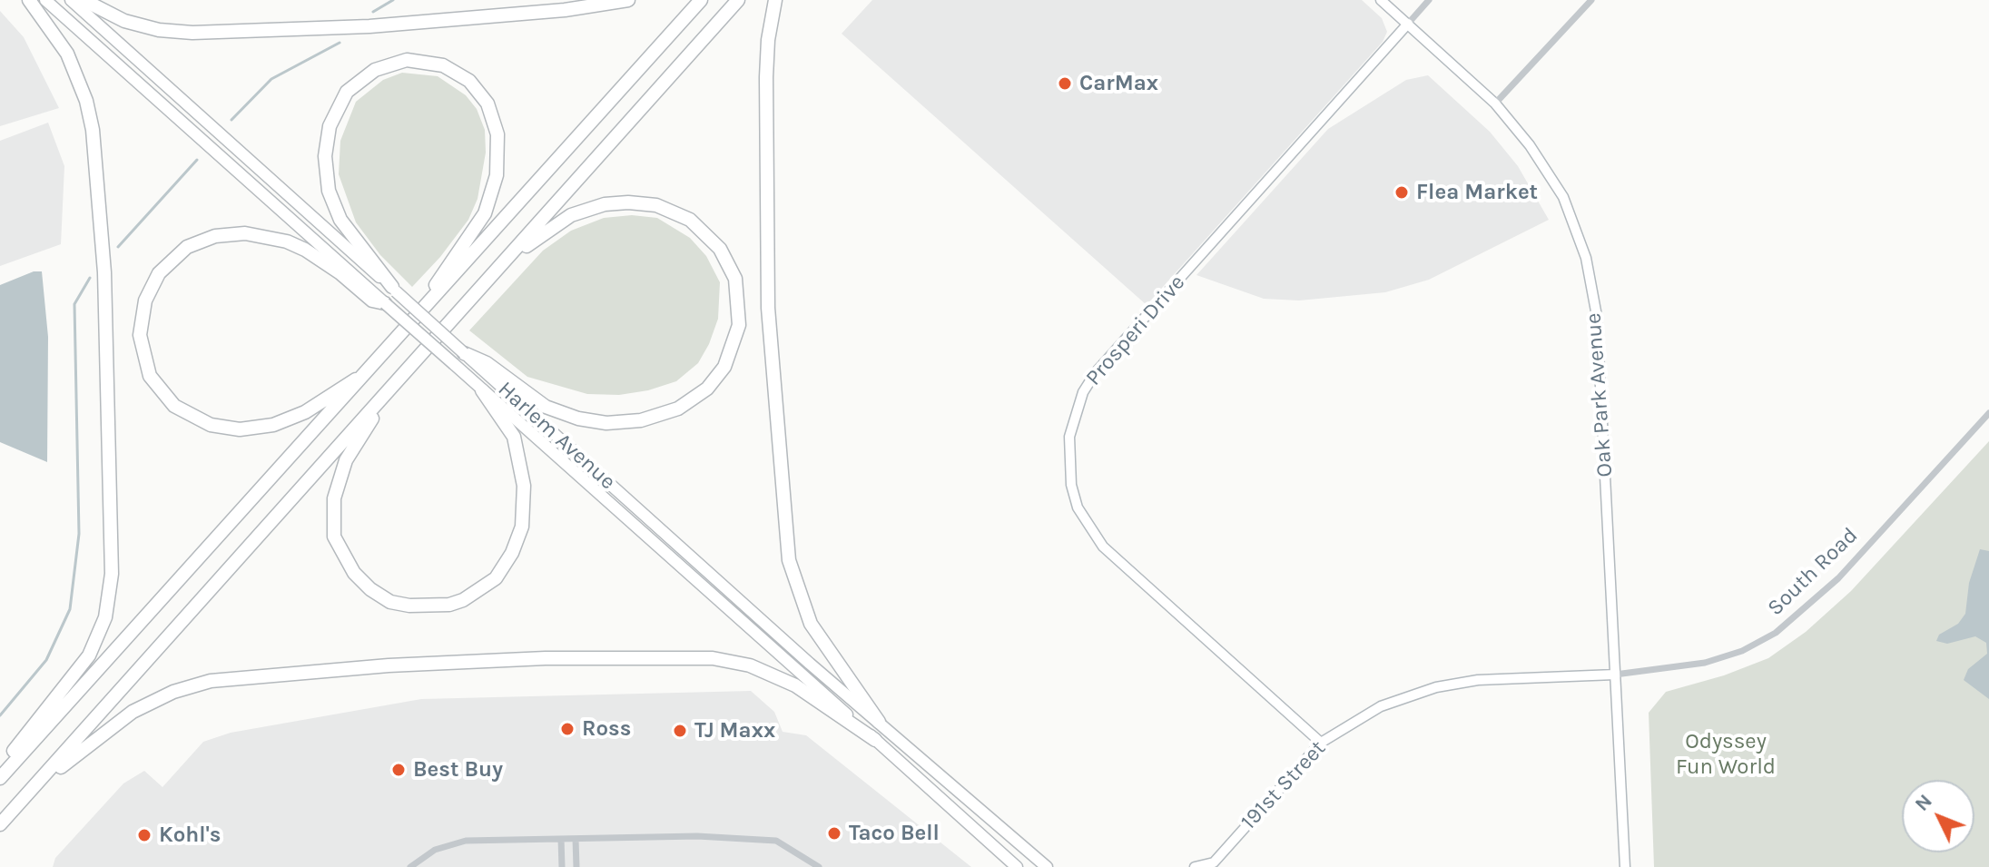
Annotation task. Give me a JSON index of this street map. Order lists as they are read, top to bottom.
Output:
{
  "streets": {
    "main road": ["Harlem Avenue"],
    "street": [
      "Prosperi Drive",
      "Oak Park Avenue",
      "South Road",
      "191st Street"
    ]
  },
  "crossings": [
    ["Prosperi Drive", "Oak Park Avenue"],
    ["Prosperi Drive", "191st Street"],
    ["Oak Park Avenue", "South Road"],
    ["Oak Park Avenue", "191st Street"],
    ["South Road", "191st Street"]
  ],
  "parks": ["Odyssey Fun World"],
  "places": [
    "CarMax",
    "Flea Market",
    "Ross",
    "TJ Maxx",
    "Best Buy",
    "Taco Bell",
    "Kohl's"
  ],
  "north": "top left"
}
